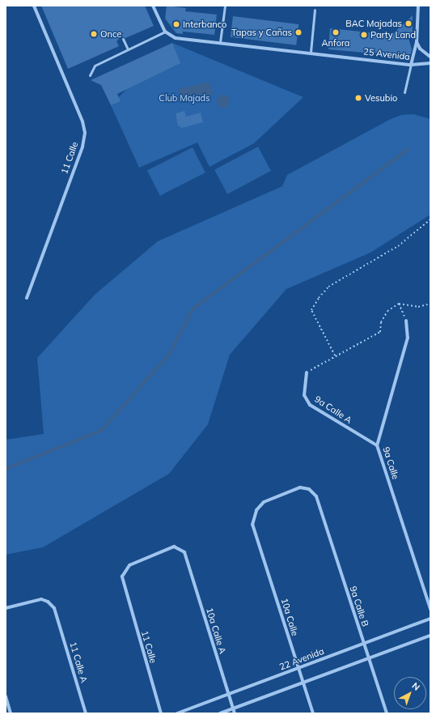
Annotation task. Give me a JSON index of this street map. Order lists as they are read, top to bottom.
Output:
{
  "streets": {
    "street": [
      "25 Avenida",
      "11 Calle",
      "9a Calle A",
      "9a Calle",
      "9a Calle B",
      "10a Calle",
      "10a Calle A",
      "22 Avenida",
      "11 Calle A"
    ]
  },
  "crossings": [
    ["11 Calle", "10a Calle A"],
    ["9a Calle A", "9a Calle"],
    ["9a Calle B", "10a Calle"],
    ["9a Calle B", "22 Avenida"],
    ["10a Calle", "22 Avenida"],
    ["10a Calle A", "22 Avenida"]
  ],
  "parks": ["Club Majads"],
  "places": [
    "BAC Majadas",
    "Interbanco",
    "Tapas y Cañas",
    "Anfora",
    "Once",
    "Party Land",
    "Vesubio"
  ],
  "north": "top right"
}
